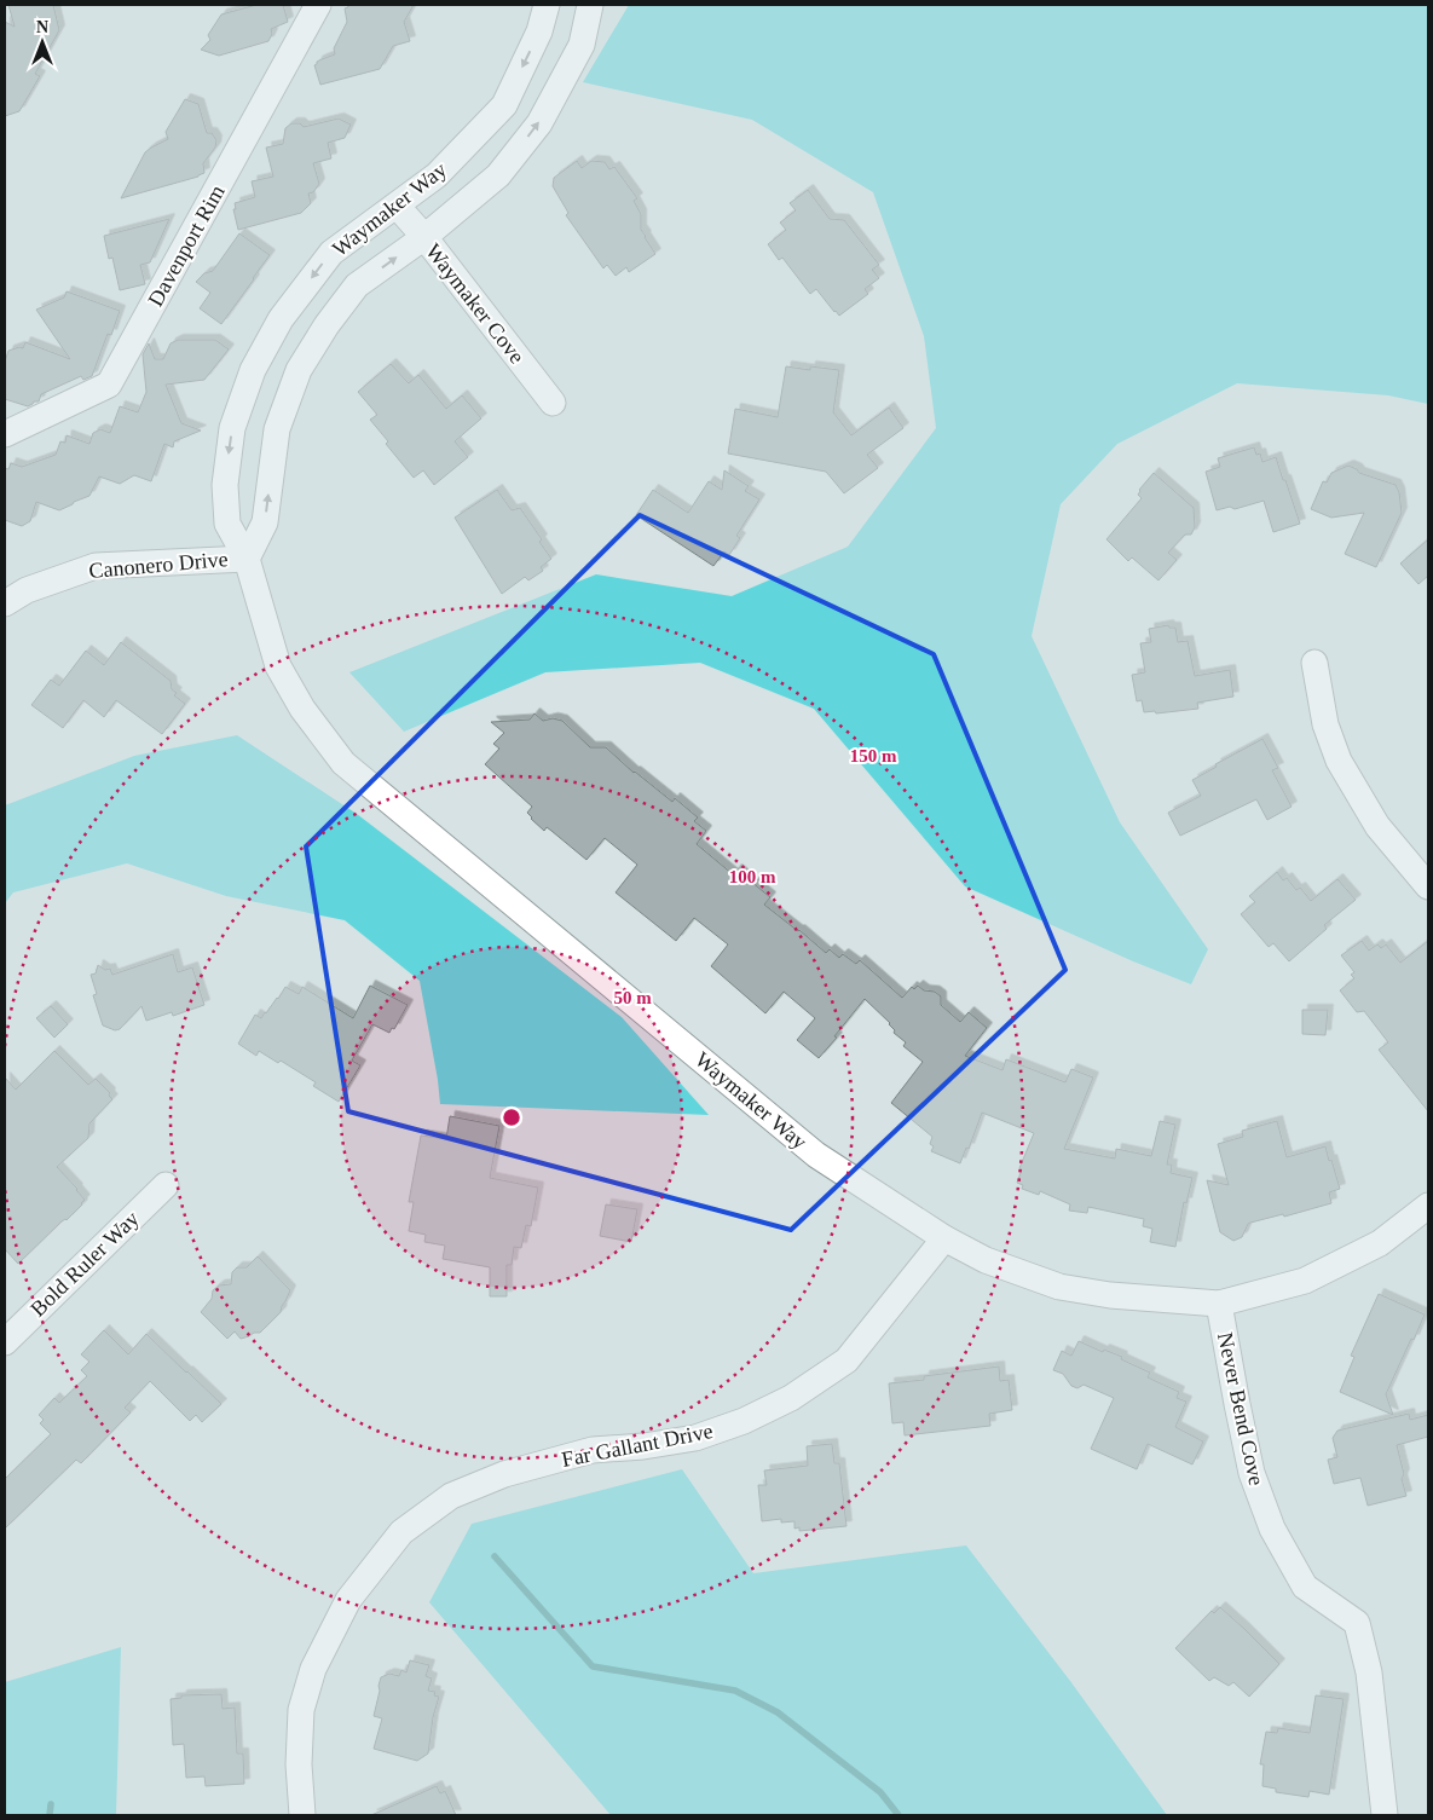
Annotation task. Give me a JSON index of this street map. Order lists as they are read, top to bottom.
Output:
{
  "streets": {
    "street": [
      "Waymaker Way",
      "Davenport Rim",
      "Waymaker Cove",
      "Canonero Drive",
      "Bold Ruler Way",
      "Never Bend Cove",
      "Far Gallant Drive"
    ]
  },
  "crossings": [
    ["Waymaker Way", "Waymaker Cove"],
    ["Waymaker Way", "Canonero Drive"],
    ["Waymaker Way", "Never Bend Cove"],
    ["Waymaker Way", "Far Gallant Drive"]
  ],
  "north": "top",
  "rings": ["150 m", "100 m", "50 m"]
}
